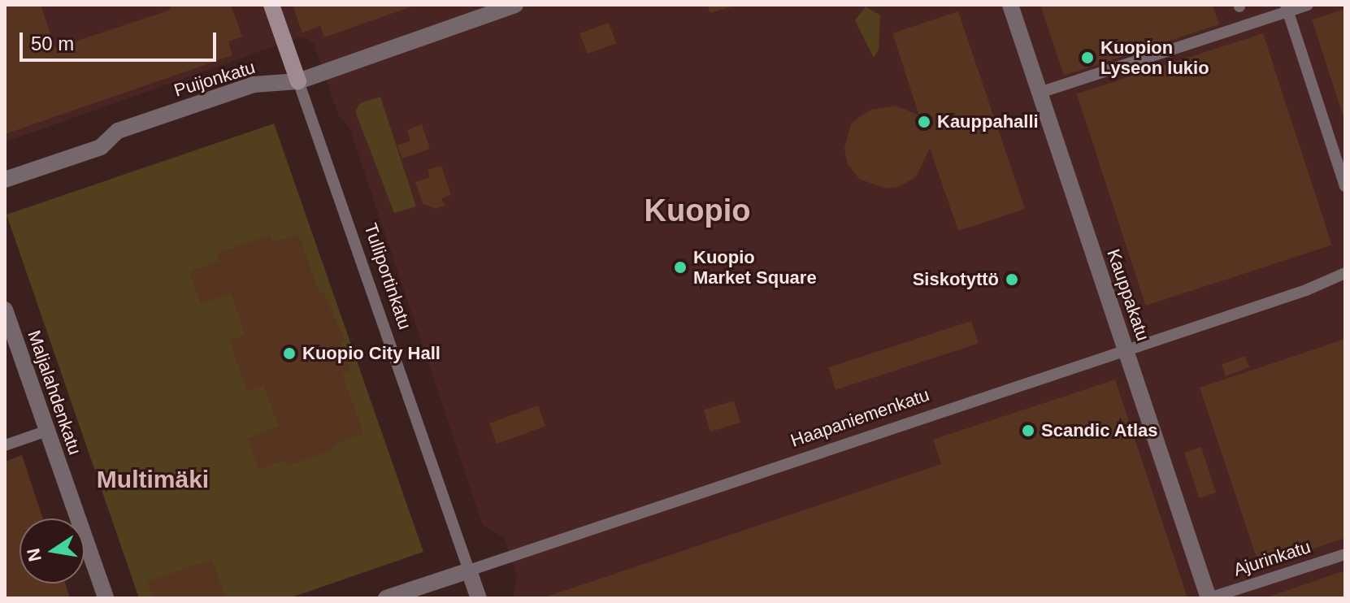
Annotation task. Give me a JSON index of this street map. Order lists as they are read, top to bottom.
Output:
{
  "streets": {
    "street": [
      "Puijonkatu",
      "Tulliportinkatu",
      "Kauppakatu",
      "Maljalahdenkatu",
      "Haapaniemenkatu"
    ],
    "lane": ["Ajurinkatu"]
  },
  "crossings": [
    ["Puijonkatu", "Tulliportinkatu"],
    ["Tulliportinkatu", "Haapaniemenkatu"],
    ["Kauppakatu", "Haapaniemenkatu"],
    ["Kauppakatu", "Ajurinkatu"]
  ],
  "districts": ["Kuopio", "Multimäki"],
  "places": [
    "Kuopion Lyseon lukio",
    "Kauppahalli",
    "Kuopio Market Square",
    "Siskotyttö",
    "Kuopio City Hall",
    "Scandic Atlas"
  ],
  "scale_bar": "50 m",
  "north": "left"
}
